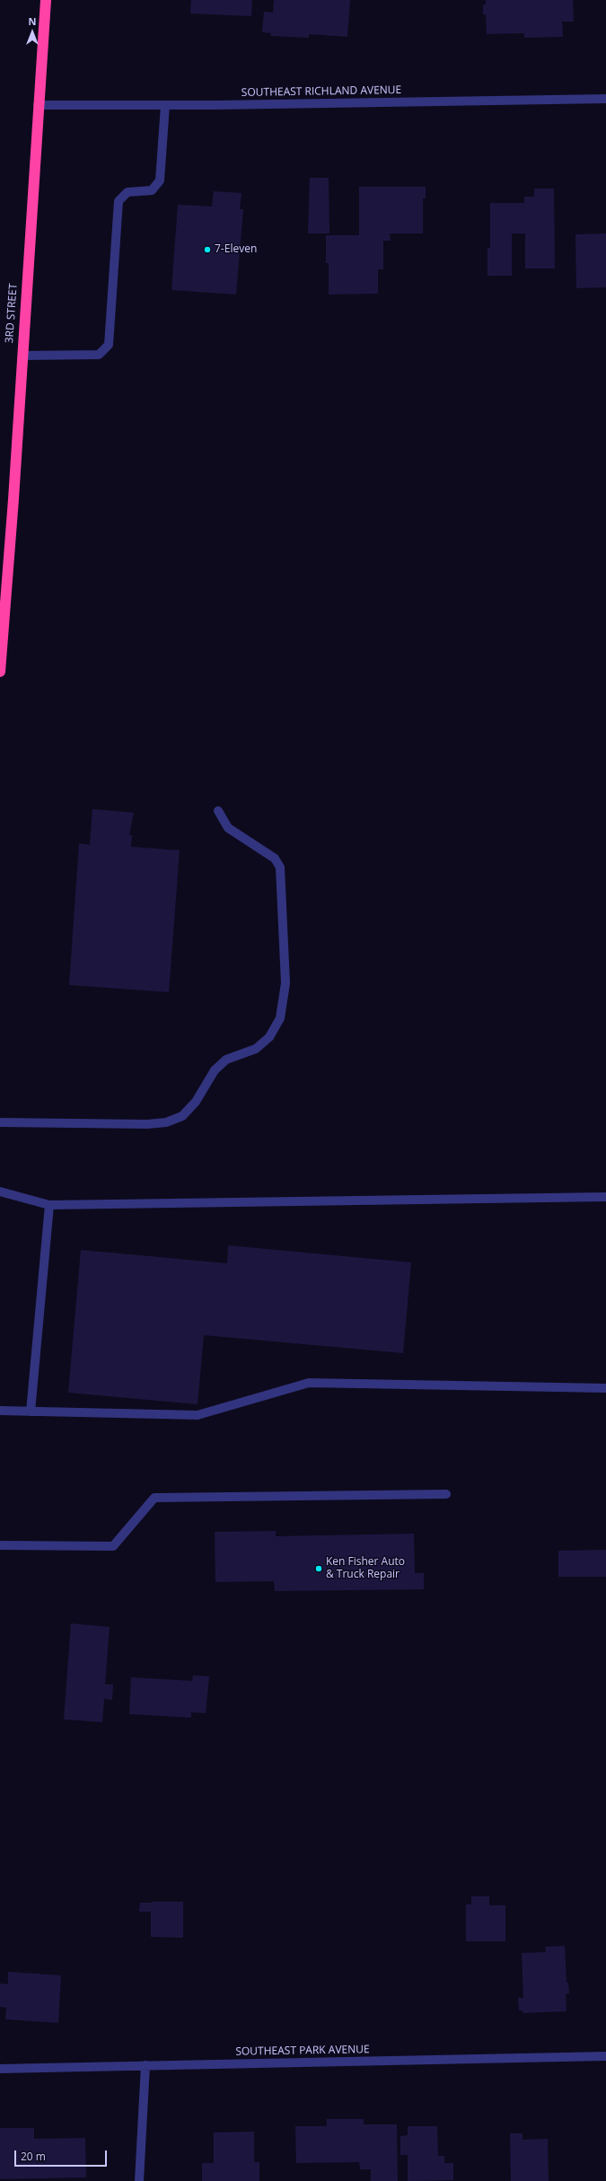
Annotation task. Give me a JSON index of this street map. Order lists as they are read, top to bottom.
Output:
{
  "streets": {
    "highway": ["3RD STREET"],
    "street": ["SOUTHEAST RICHLAND AVENUE", "SOUTHEAST PARK AVENUE"]
  },
  "crossings": [
    ["SOUTHEAST RICHLAND AVENUE", "3RD STREET"]
  ],
  "places": ["7-Eleven", "Ken Fisher Auto & Truck Repair"],
  "scale_bar": "20 m",
  "north": "top"
}
